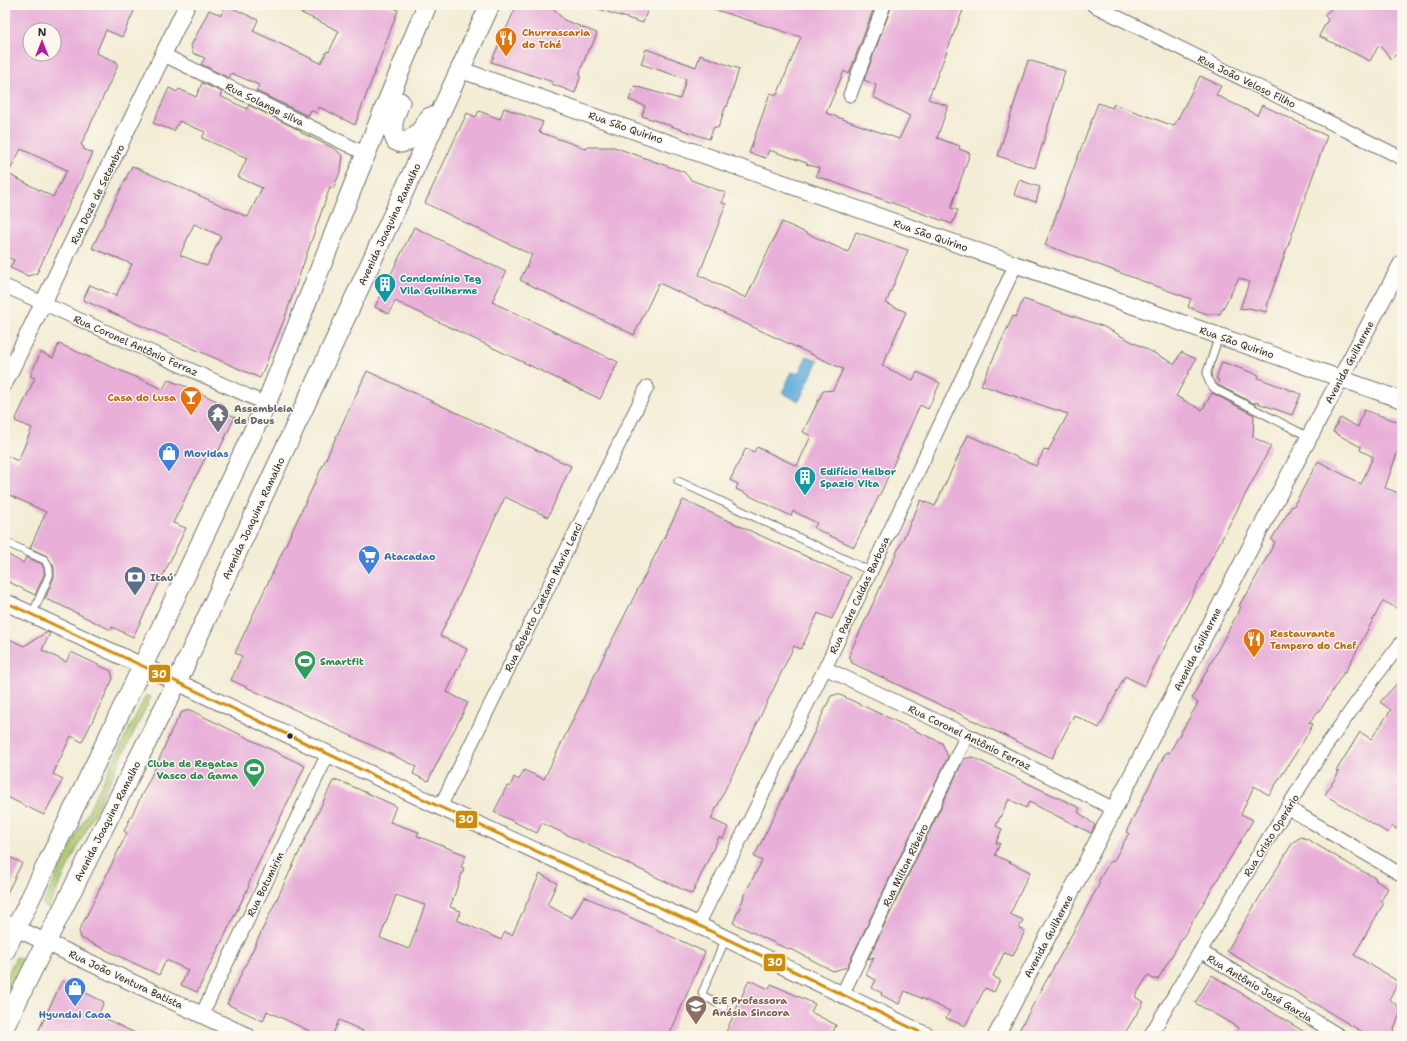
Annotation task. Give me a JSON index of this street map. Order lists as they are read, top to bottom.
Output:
{
  "streets": {
    "main road": ["Avenida Joaquina Ramalho"],
    "street": [
      "Rua João Veloso Filho",
      "Rua Solange silva",
      "Rua São Quirino",
      "Rua Doze de Setembro",
      "Rua Coronel Antônio Ferraz",
      "Avenida Guilherme",
      "Rua Padre Caldas Barbosa",
      "Rua Roberto Caetano Maria Lenci",
      "Rua Cristo Operário",
      "Rua Milton Ribeiro",
      "Rua Botumirim",
      "Rua João Ventura Batista",
      "Rua Antônio José Garcia"
    ]
  },
  "crossings": [
    ["Rua Solange silva", "Rua Doze de Setembro"],
    ["Rua São Quirino", "Avenida Joaquina Ramalho"],
    ["Rua São Quirino", "Avenida Guilherme"],
    ["Rua São Quirino", "Rua Padre Caldas Barbosa"],
    ["Rua Doze de Setembro", "Rua Coronel Antônio Ferraz"],
    ["Avenida Joaquina Ramalho", "Rua João Ventura Batista"],
    ["Rua Coronel Antônio Ferraz", "Avenida Guilherme"],
    ["Rua Coronel Antônio Ferraz", "Rua Padre Caldas Barbosa"],
    ["Rua Coronel Antônio Ferraz", "Rua Milton Ribeiro"],
    ["Rua Cristo Operário", "Rua Antônio José Garcia"],
    ["Rua Botumirim", "Rua João Ventura Batista"]
  ],
  "places": {
    "restaurant": ["Churrascaria do Tché", "Restaurante Tempero do Chef"],
    "building": ["Condomínio Teg Vila Guilherme", "Edifício Helbor Spazio Vita"],
    "bar": ["Casa do Lusa"],
    "temple": ["Assembleia de Deus"],
    "shop": ["Movidas", "Hyundai Caoa"],
    "supermarket": ["Atacadao"],
    "bank": ["Itaú"],
    "sports": ["Smartfit", "Clube de Regatas Vasco da Gama"],
    "school or university": ["E.E Professora Anésia Sincora"]
  },
  "lines": ["transit line 30"],
  "north": "top"
}
